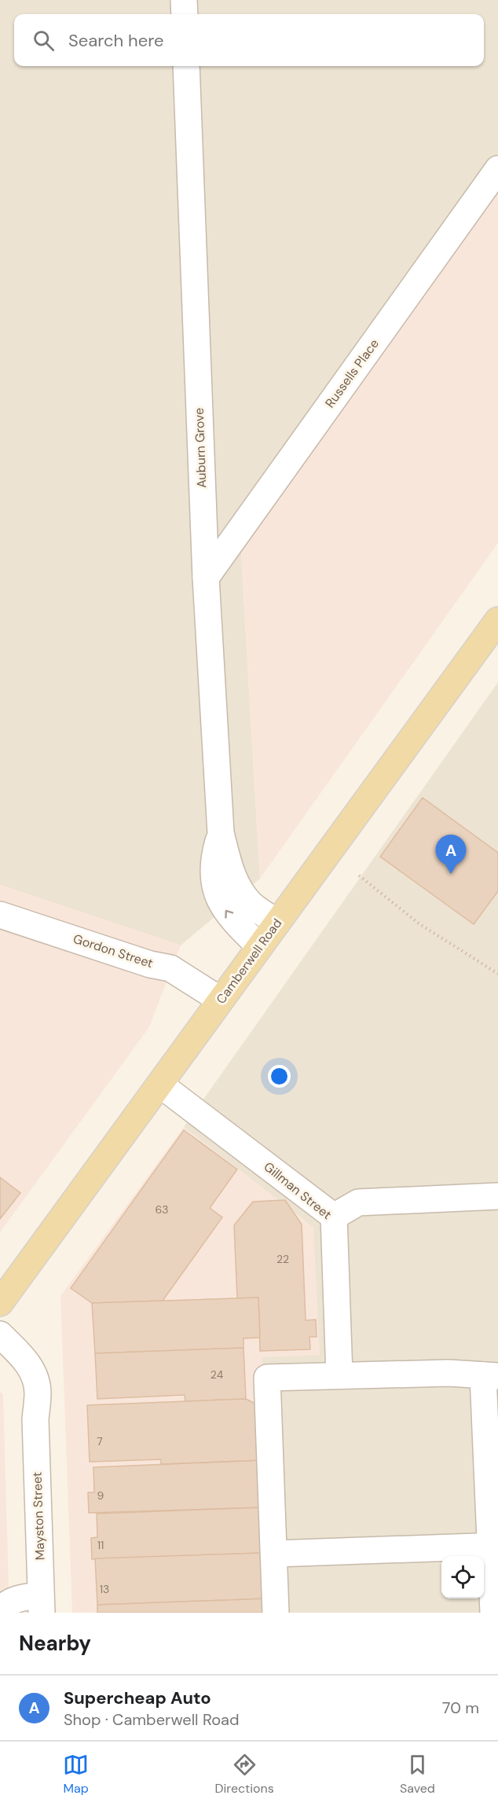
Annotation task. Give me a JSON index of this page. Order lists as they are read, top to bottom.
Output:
{
  "streets": {
    "main road": ["Camberwell Road"],
    "street": [
      "Russells Place",
      "Auburn Grove",
      "Gordon Street",
      "Gillman Street",
      "Mayston Street"
    ]
  },
  "crossings": [
    ["Russells Place", "Auburn Grove"],
    ["Auburn Grove", "Camberwell Road"],
    ["Gordon Street", "Camberwell Road"],
    ["Camberwell Road", "Gillman Street"]
  ],
  "house_numbers": [
    "63",
    "22",
    "24",
    "7",
    "9",
    "11",
    "13"
  ],
  "page": {
    "search": "Search here",
    "pins": "A",
    "heading": "Nearby",
    "list": [
      {
        "mark": "A",
        "name": "Supercheap Auto",
        "note": "Shop · Camberwell Road",
        "value": "70 m"
      }
    ],
    "nav": ["Map", "Directions", "Saved"]
  }
}
